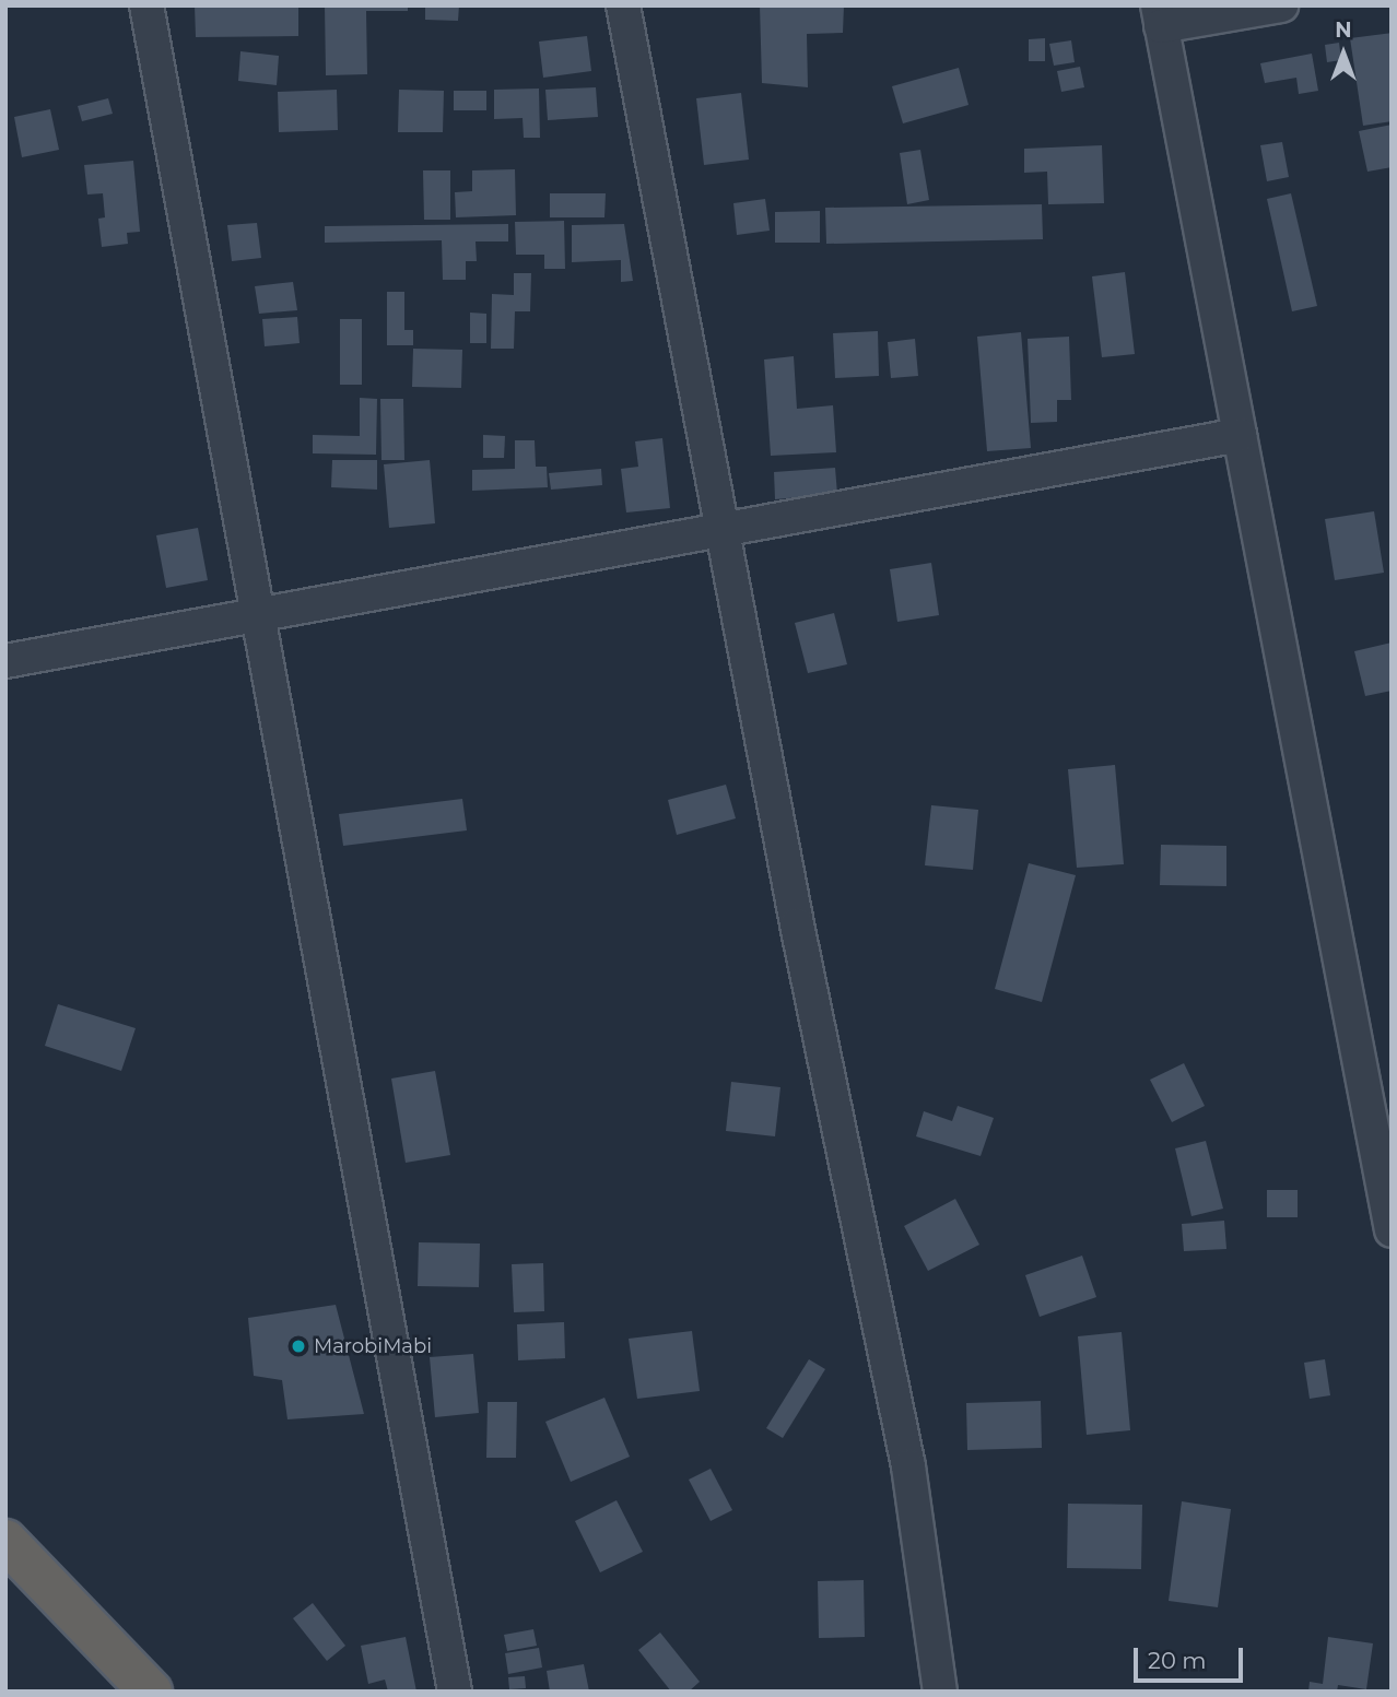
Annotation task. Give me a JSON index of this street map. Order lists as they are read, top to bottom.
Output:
{
  "places": ["MarobiMabi"],
  "scale_bar": "20 m",
  "north": "top"
}
